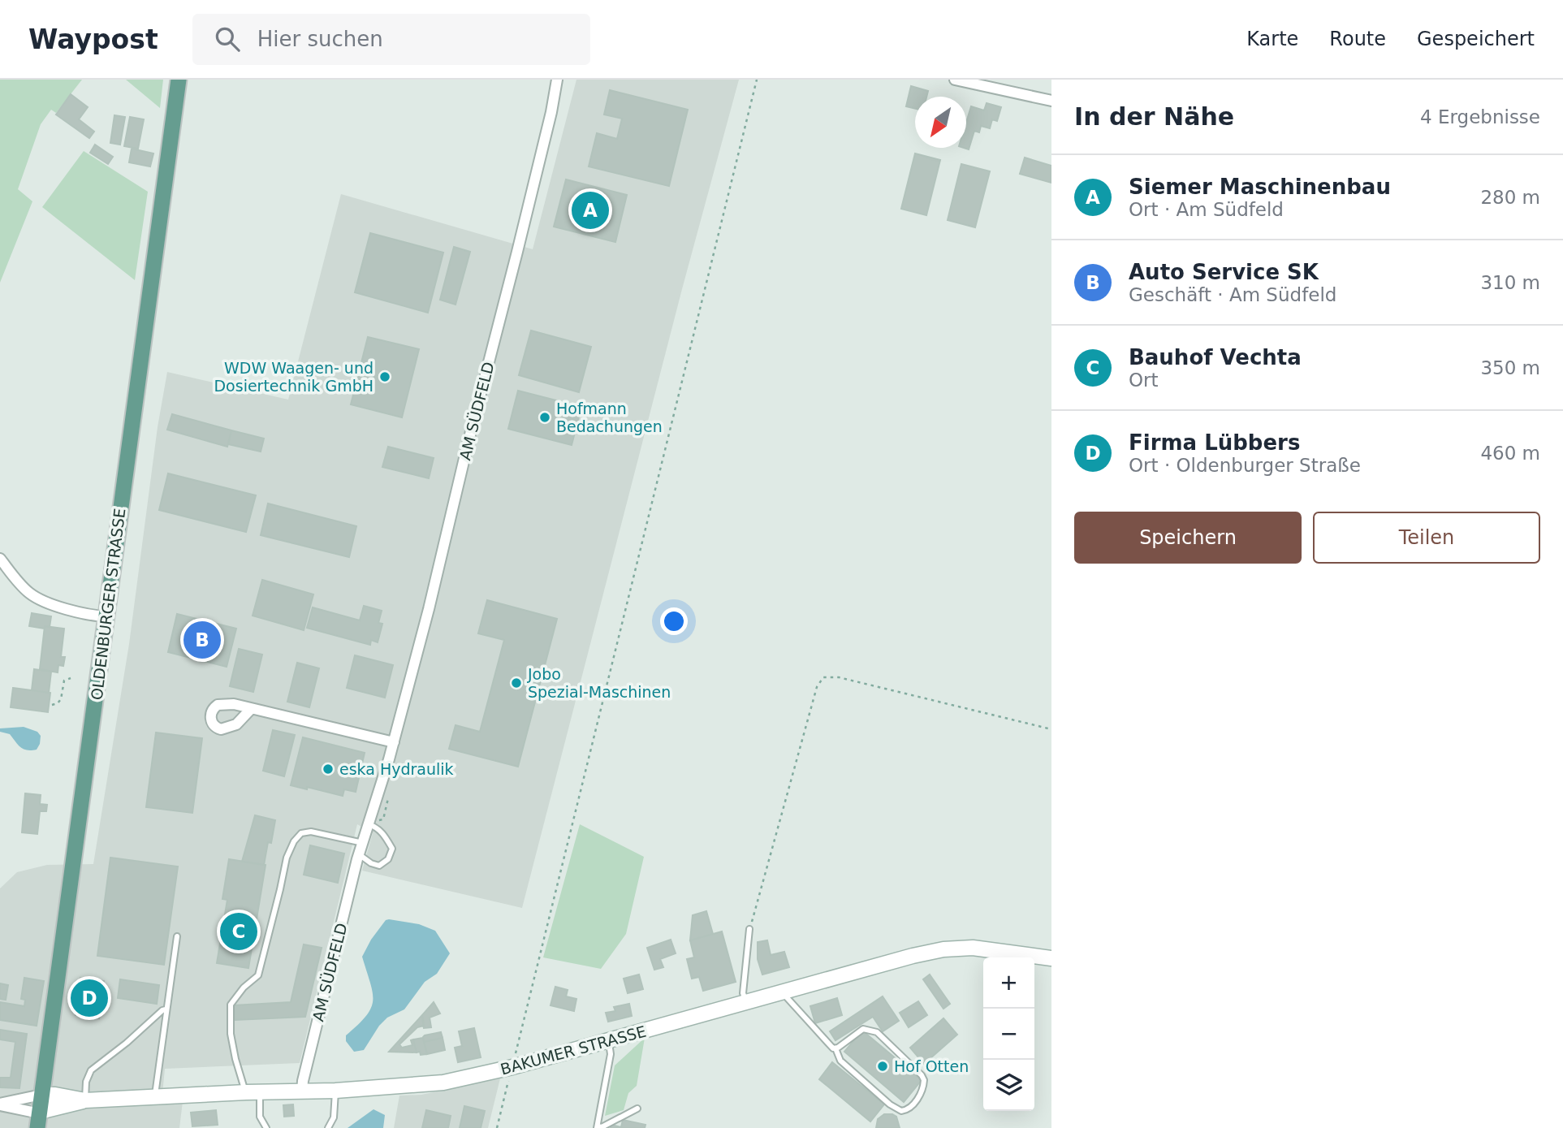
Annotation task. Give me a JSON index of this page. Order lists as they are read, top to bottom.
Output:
{
  "streets": {
    "main road": ["OLDENBURGER STRASSE"],
    "street": ["AM SÜDFELD", "BAKUMER STRASSE"]
  },
  "crossings": [
    ["AM SÜDFELD", "BAKUMER STRASSE"],
    ["OLDENBURGER STRASSE", "BAKUMER STRASSE"]
  ],
  "places": [
    "WDW Waagen- und Dosiertechnik GmbH",
    "Hofmann Bedachungen",
    "Jobo Spezial-Maschinen",
    "eska Hydraulik",
    "Hof Otten"
  ],
  "north": "bottom left",
  "page": {
    "header": "Waypost",
    "search": "Hier suchen",
    "nav": ["Karte", "Route", "Gespeichert"],
    "heading": ["In der Nähe", "4 Ergebnisse"],
    "list": [
      {
        "mark": "A",
        "name": "Siemer Maschinenbau",
        "note": "Ort · Am Südfeld",
        "value": "280 m"
      },
      {
        "mark": "B",
        "name": "Auto Service SK",
        "note": "Geschäft · Am Südfeld",
        "value": "310 m"
      },
      {
        "mark": "C",
        "name": "Bauhof Vechta",
        "note": "Ort",
        "value": "350 m"
      },
      {
        "mark": "D",
        "name": "Firma Lübbers",
        "note": "Ort · Oldenburger Straße",
        "value": "460 m"
      }
    ],
    "pins": [
      "A",
      "B",
      "C",
      "D"
    ],
    "buttons": ["Speichern", "Teilen"],
    "map_buttons": ["+", "−"]
  }
}
